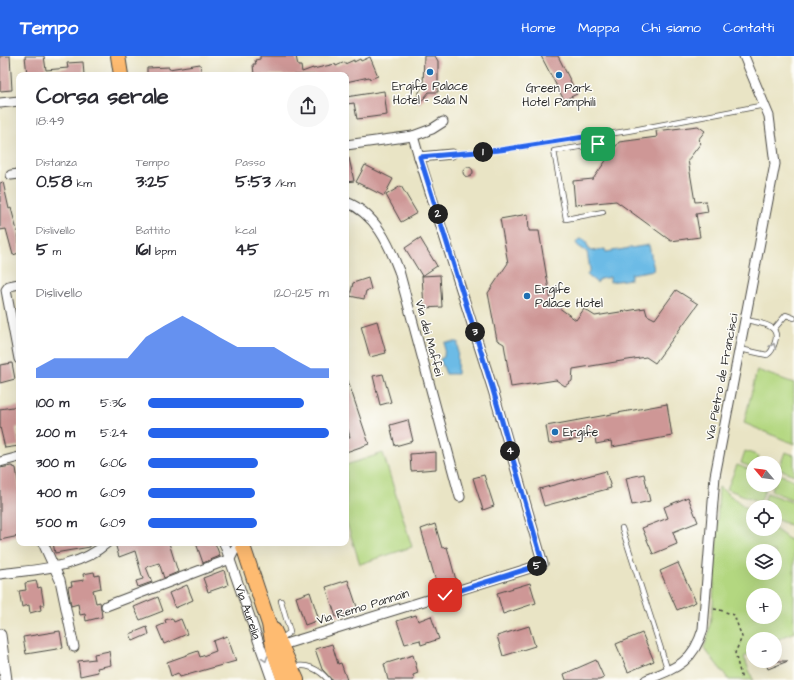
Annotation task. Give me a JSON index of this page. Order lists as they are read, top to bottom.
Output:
{
  "streets": {
    "main road": ["Via Aurelia"],
    "street": ["Via dei Maffei", "Via Pietro de Francisci", "Via Remo Pannain"]
  },
  "crossings": [
    ["Via Remo Pannain", "Via Aurelia"]
  ],
  "one_way": ["Via Aurelia"],
  "places": [
    "Ergife Palace Hotel - Sala N",
    "Green Park Hotel Pamphili",
    "Ergife Palace Hotel",
    "Ergife"
  ],
  "north": "top left",
  "page": {
    "header": "Tempo",
    "nav": [
      "Home",
      "Mappa",
      "Chi siamo",
      "Contatti"
    ],
    "heading": ["Corsa serale", "18:49"],
    "stats": [
      ["Distanza", "0.58 km"],
      ["Tempo", "3:25"],
      ["Passo", "5:53 /km"],
      ["Dislivello", "5 m"],
      ["Battito", "161 bpm"],
      ["kcal", "45"]
    ],
    "pins": [
      "1",
      "2",
      "3",
      "4",
      "5"
    ],
    "chart": ["Dislivello", "120–125 m"],
    "list": [
      {
        "name": "100 m",
        "note": "5:36"
      },
      {
        "name": "200 m",
        "note": "5:24"
      },
      {
        "name": "300 m",
        "note": "6:06"
      },
      {
        "name": "400 m",
        "note": "6:09"
      },
      {
        "name": "500 m",
        "note": "6:09"
      }
    ],
    "map_buttons": ["+", "−"]
  }
}
